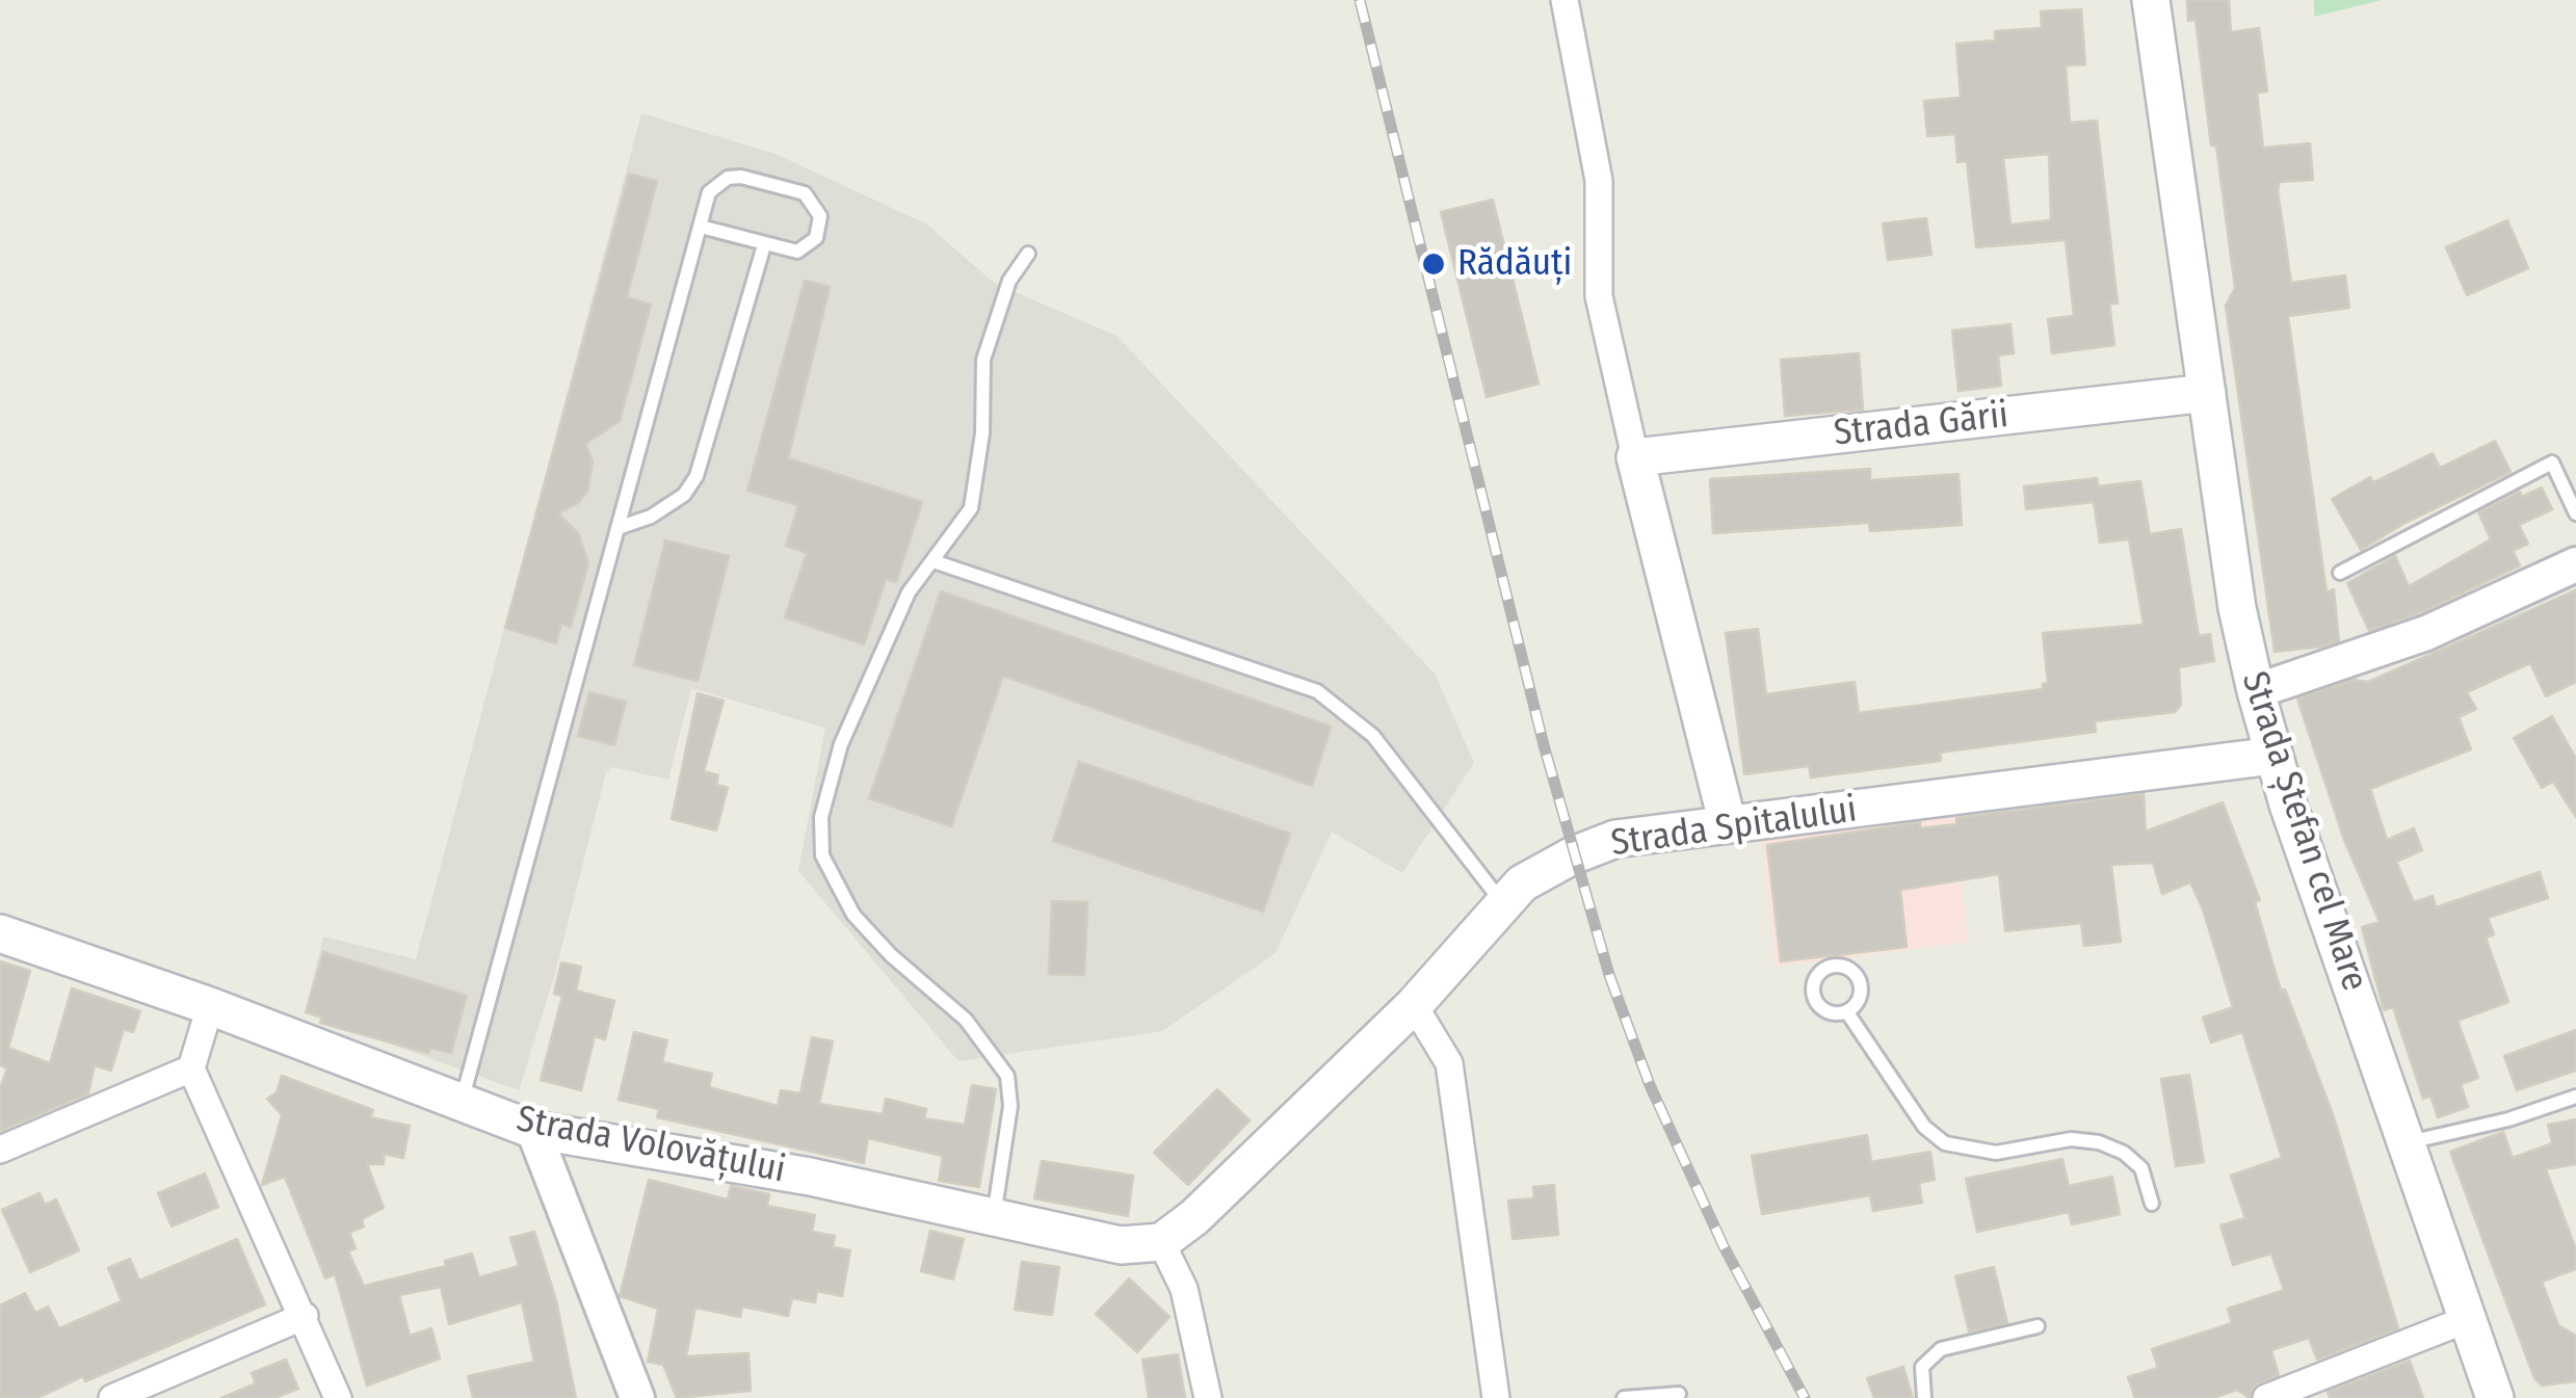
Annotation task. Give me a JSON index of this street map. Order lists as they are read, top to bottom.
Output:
{
  "streets": {
    "main road": [
      "Strada Gării",
      "Strada Spitalului",
      "Strada Ștefan cel Mare",
      "Strada Volovățului"
    ]
  },
  "crossings": [
    ["Strada Gării", "Strada Ștefan cel Mare"],
    ["Strada Spitalului", "Strada Ștefan cel Mare"],
    ["Strada Spitalului", "Strada Volovățului"]
  ],
  "places": ["Rădăuți"]
}
